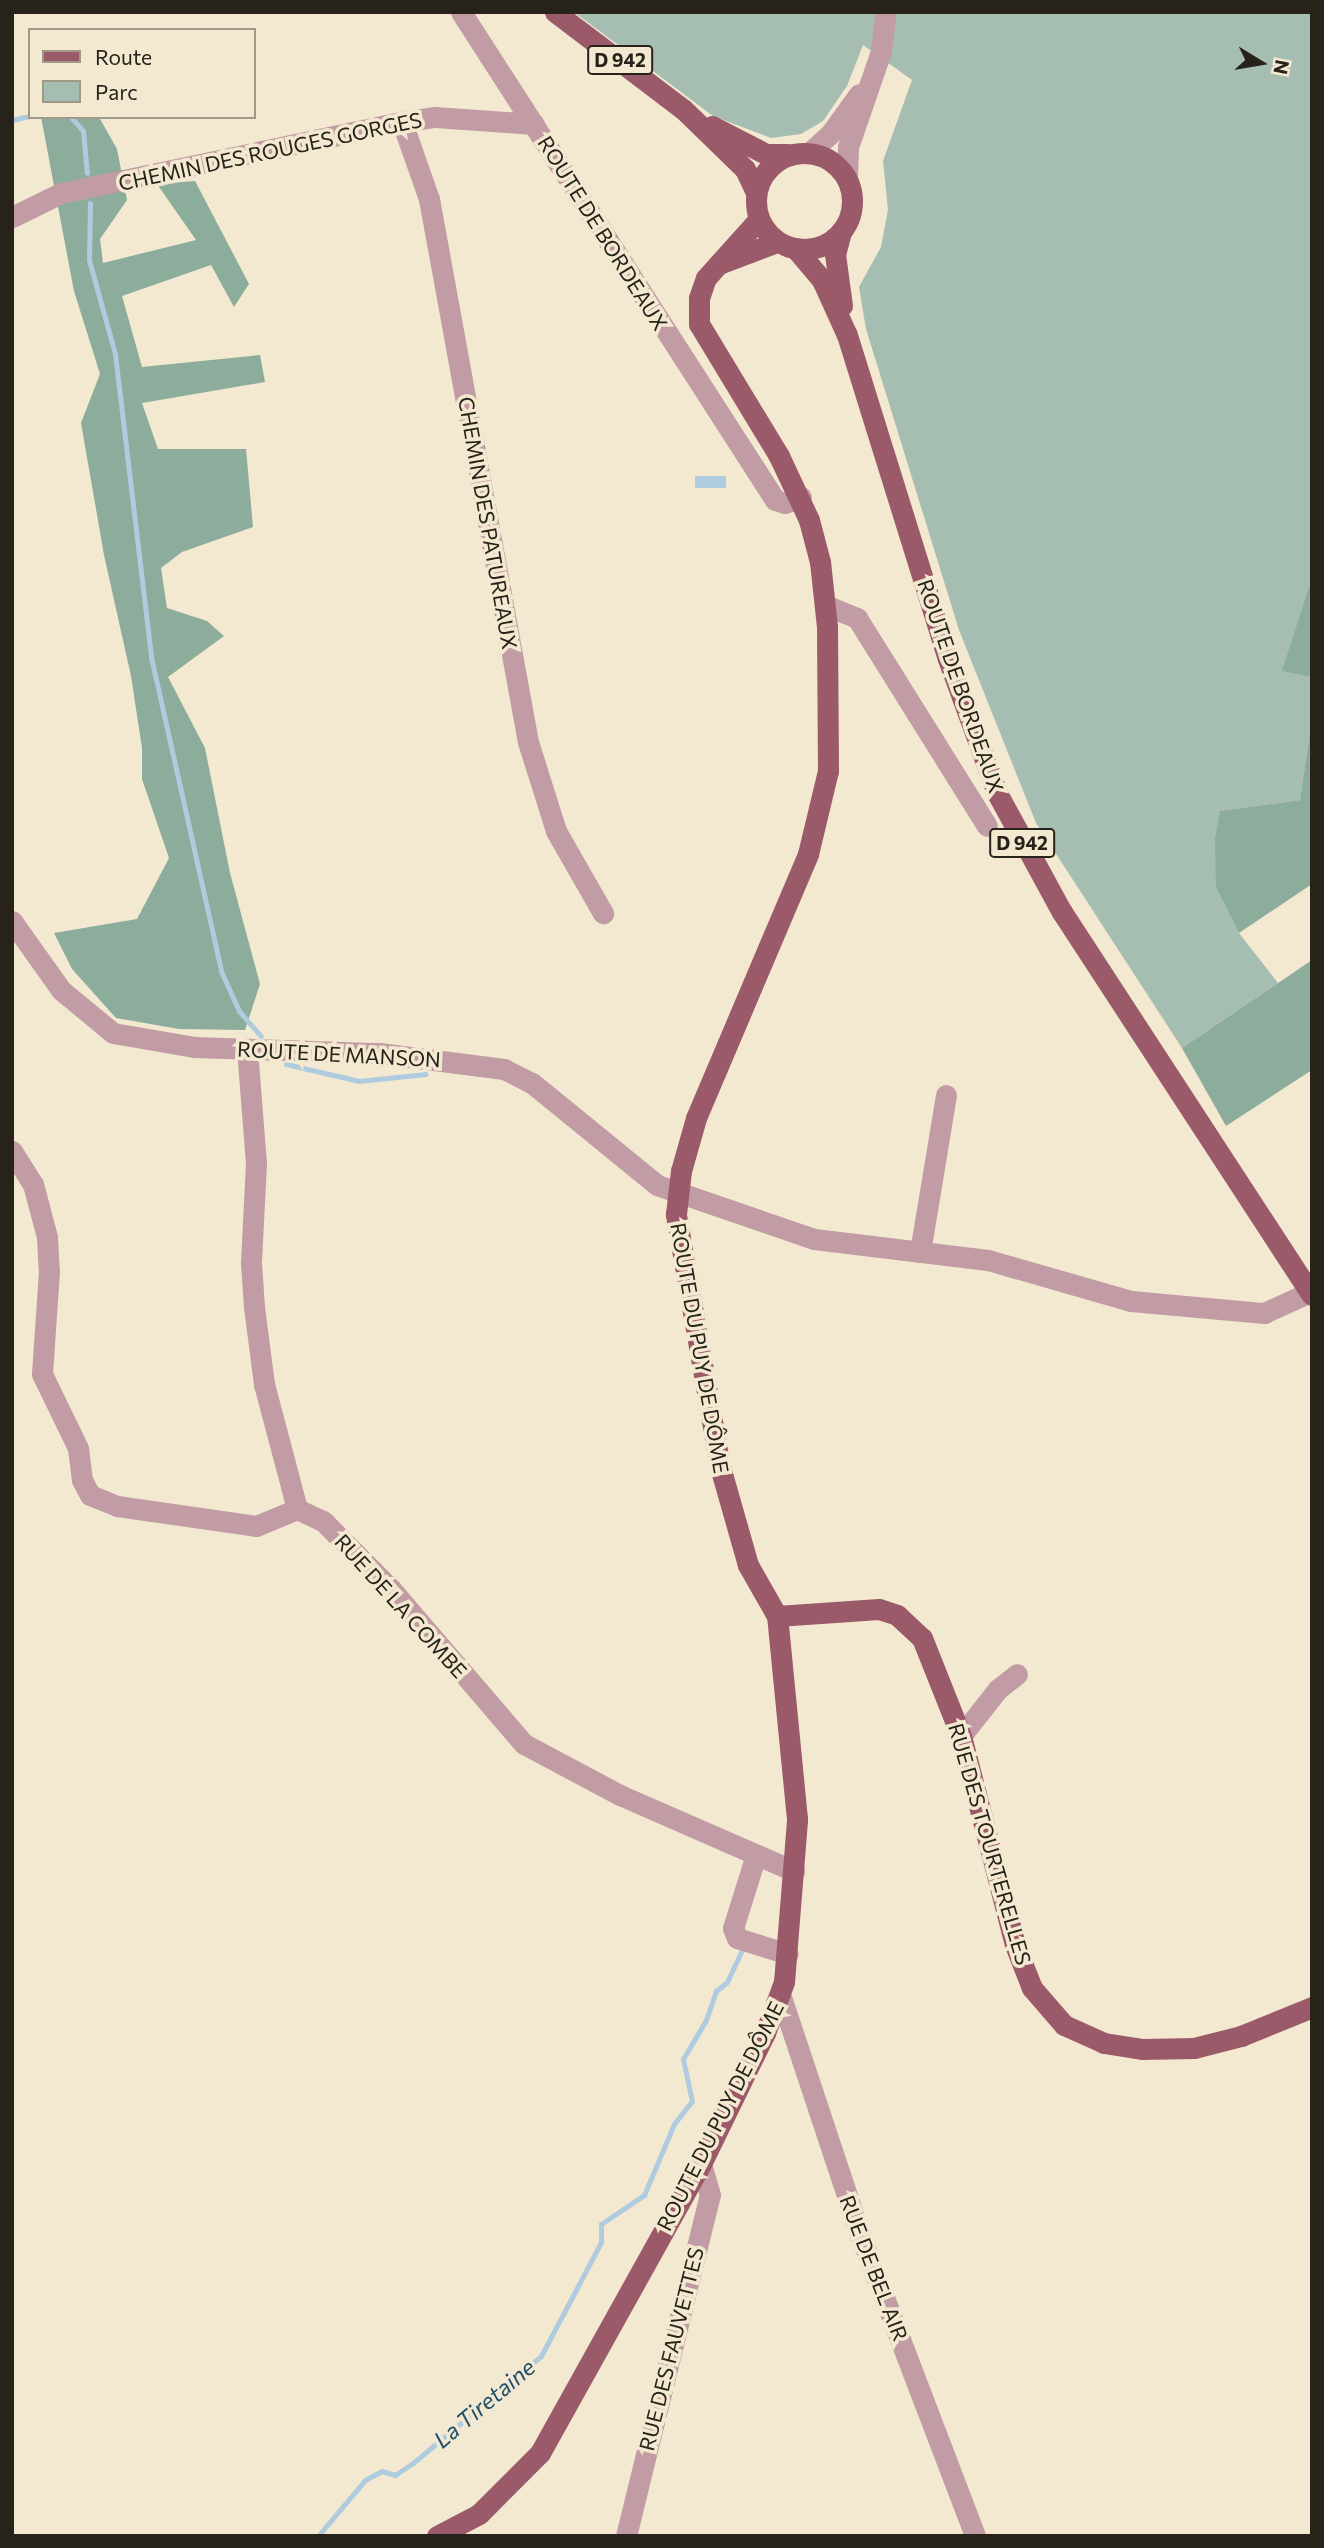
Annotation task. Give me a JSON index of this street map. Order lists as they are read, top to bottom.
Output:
{
  "streets": {
    "main road": [
      "D 942",
      "ROUTE DE BORDEAUX",
      "ROUTE DU PUY DE DÔME",
      "RUE DES TOURTERELLES"
    ],
    "street": [
      "CHEMIN DES ROUGES GORGES",
      "CHEMIN DES PATUREAUX",
      "ROUTE DE MANSON",
      "RUE DE LA COMBE",
      "RUE DE BEL AIR",
      "RUE DES FAUVETTES"
    ]
  },
  "crossings": [
    ["D 942", "ROUTE DE BORDEAUX"],
    ["D 942", "ROUTE DU PUY DE DÔME"],
    ["CHEMIN DES ROUGES GORGES", "ROUTE DE BORDEAUX"],
    ["CHEMIN DES ROUGES GORGES", "CHEMIN DES PATUREAUX"],
    ["ROUTE DE BORDEAUX", "ROUTE DE MANSON"],
    ["ROUTE DE BORDEAUX", "ROUTE DU PUY DE DÔME"],
    ["ROUTE DE MANSON", "ROUTE DU PUY DE DÔME"],
    ["ROUTE DU PUY DE DÔME", "RUE DE LA COMBE"],
    ["ROUTE DU PUY DE DÔME", "RUE DES TOURTERELLES"],
    ["ROUTE DU PUY DE DÔME", "RUE DE BEL AIR"],
    ["ROUTE DU PUY DE DÔME", "RUE DES FAUVETTES"]
  ],
  "water": ["La Tiretaine"],
  "legend": ["Route", "Parc"],
  "north": "right"
}
